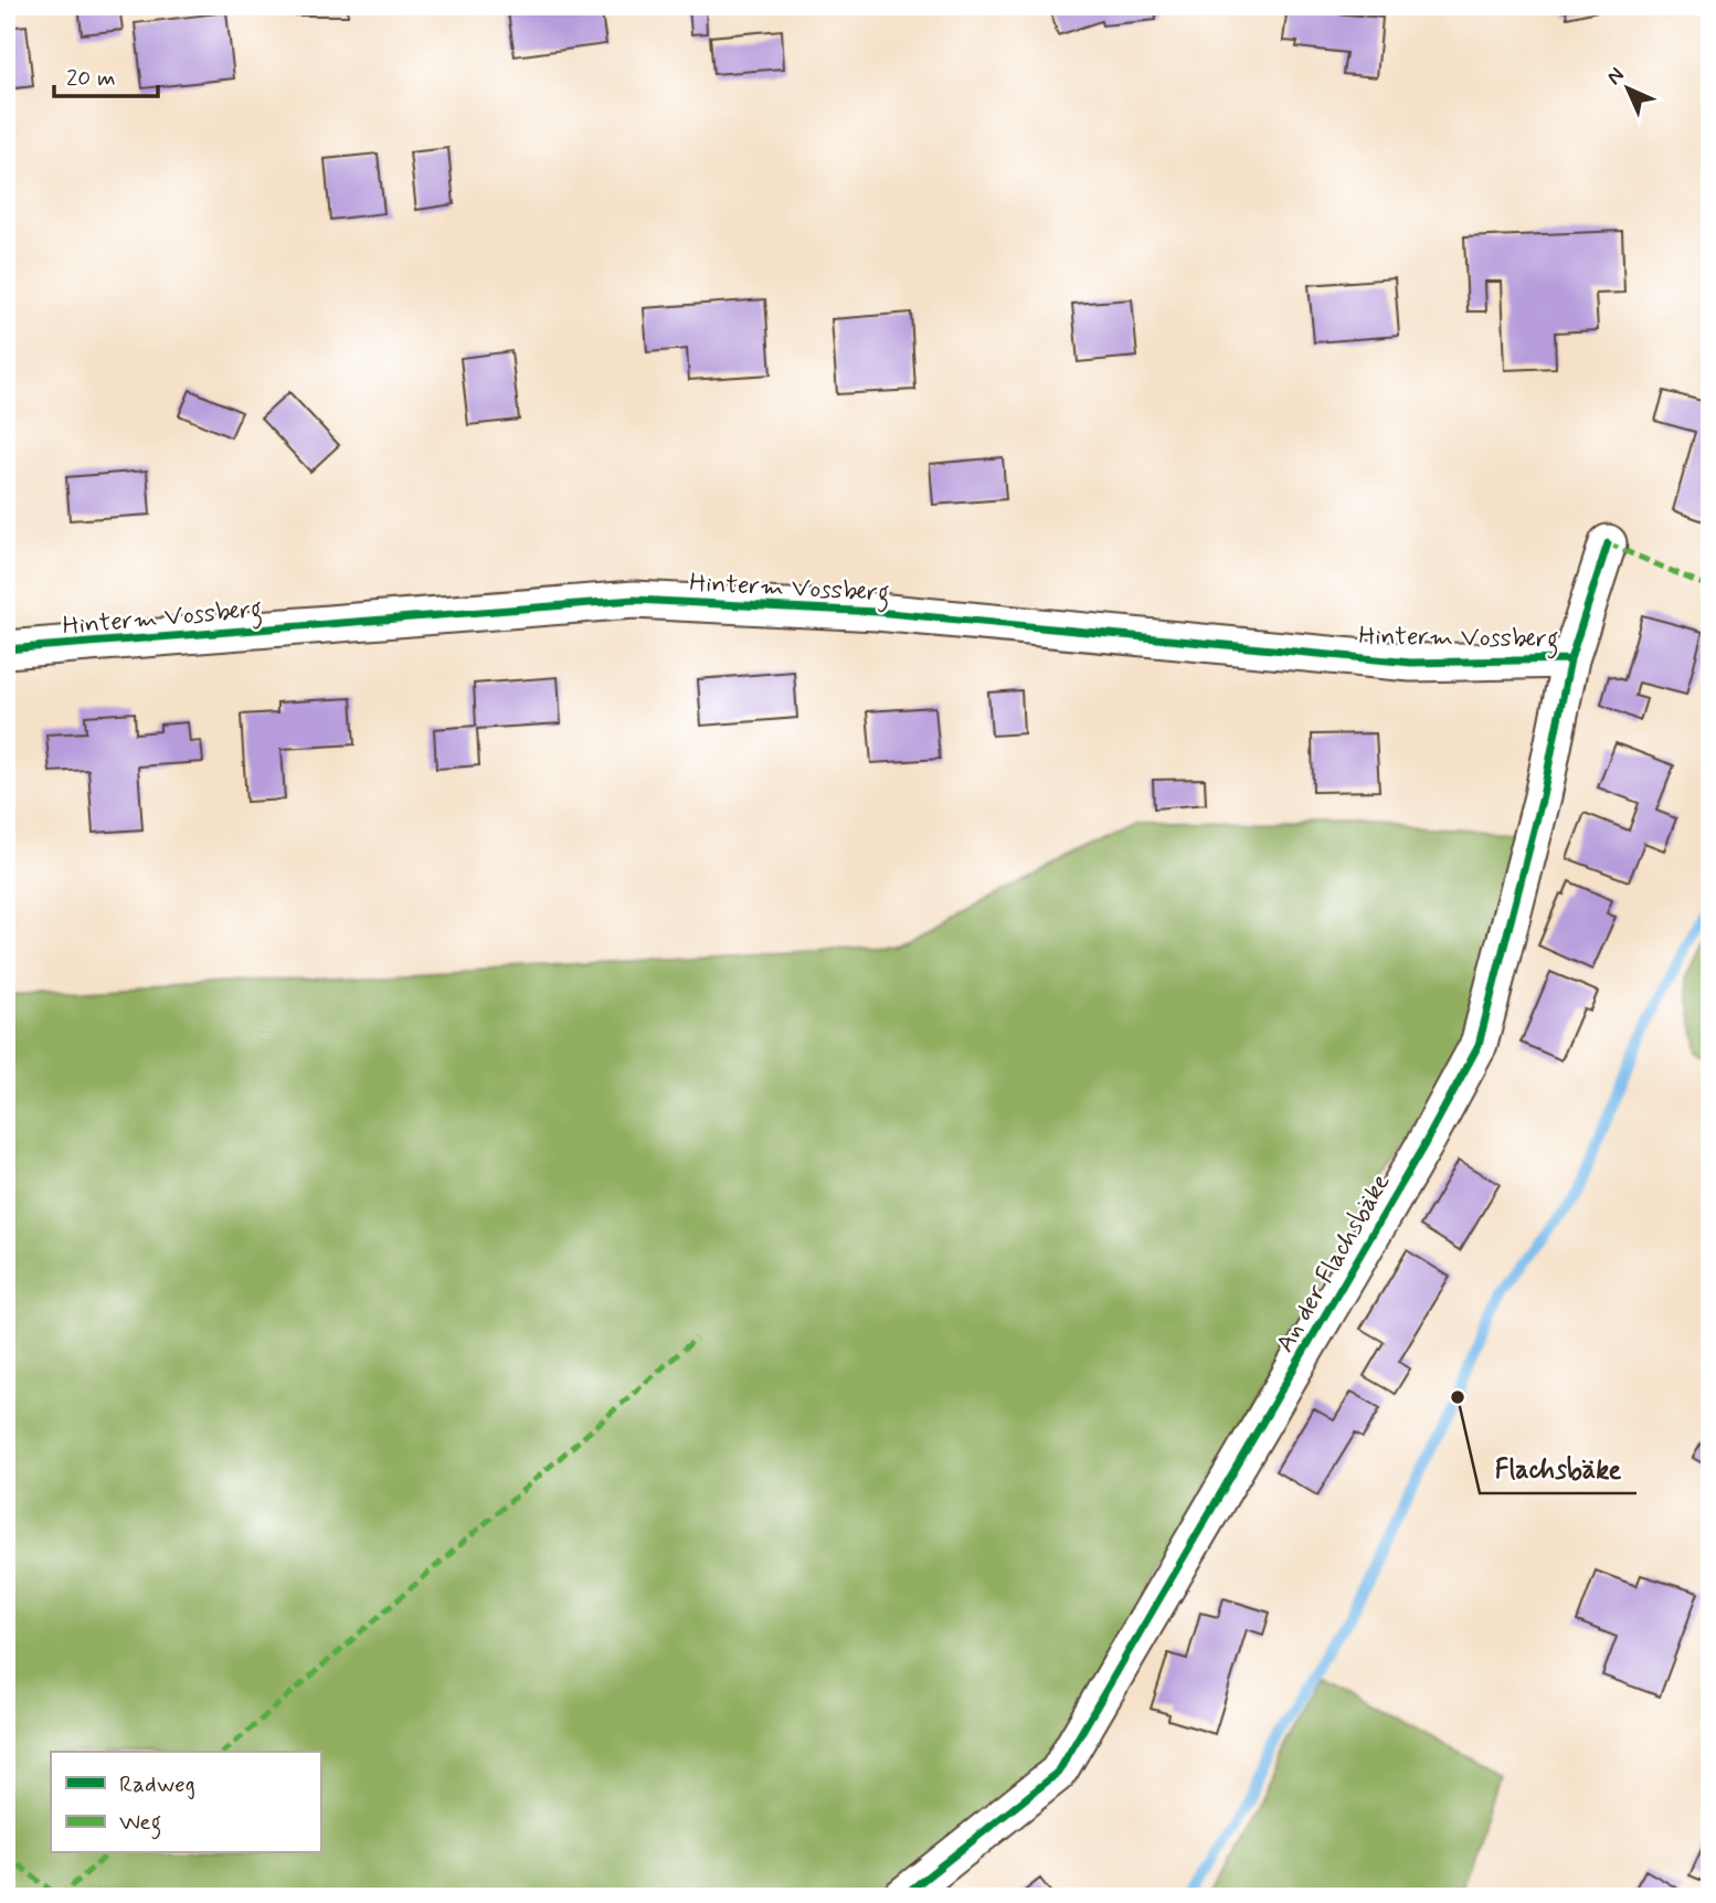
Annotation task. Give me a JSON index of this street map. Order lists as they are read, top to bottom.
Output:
{
  "streets": {
    "street": ["Hinterm Vossberg", "An der Flachsbäke"]
  },
  "crossings": [
    ["Hinterm Vossberg", "An der Flachsbäke"]
  ],
  "places": ["Flachsbäke"],
  "legend": ["Radweg", "Weg"],
  "scale_bar": "20 m",
  "north": "top left"
}
